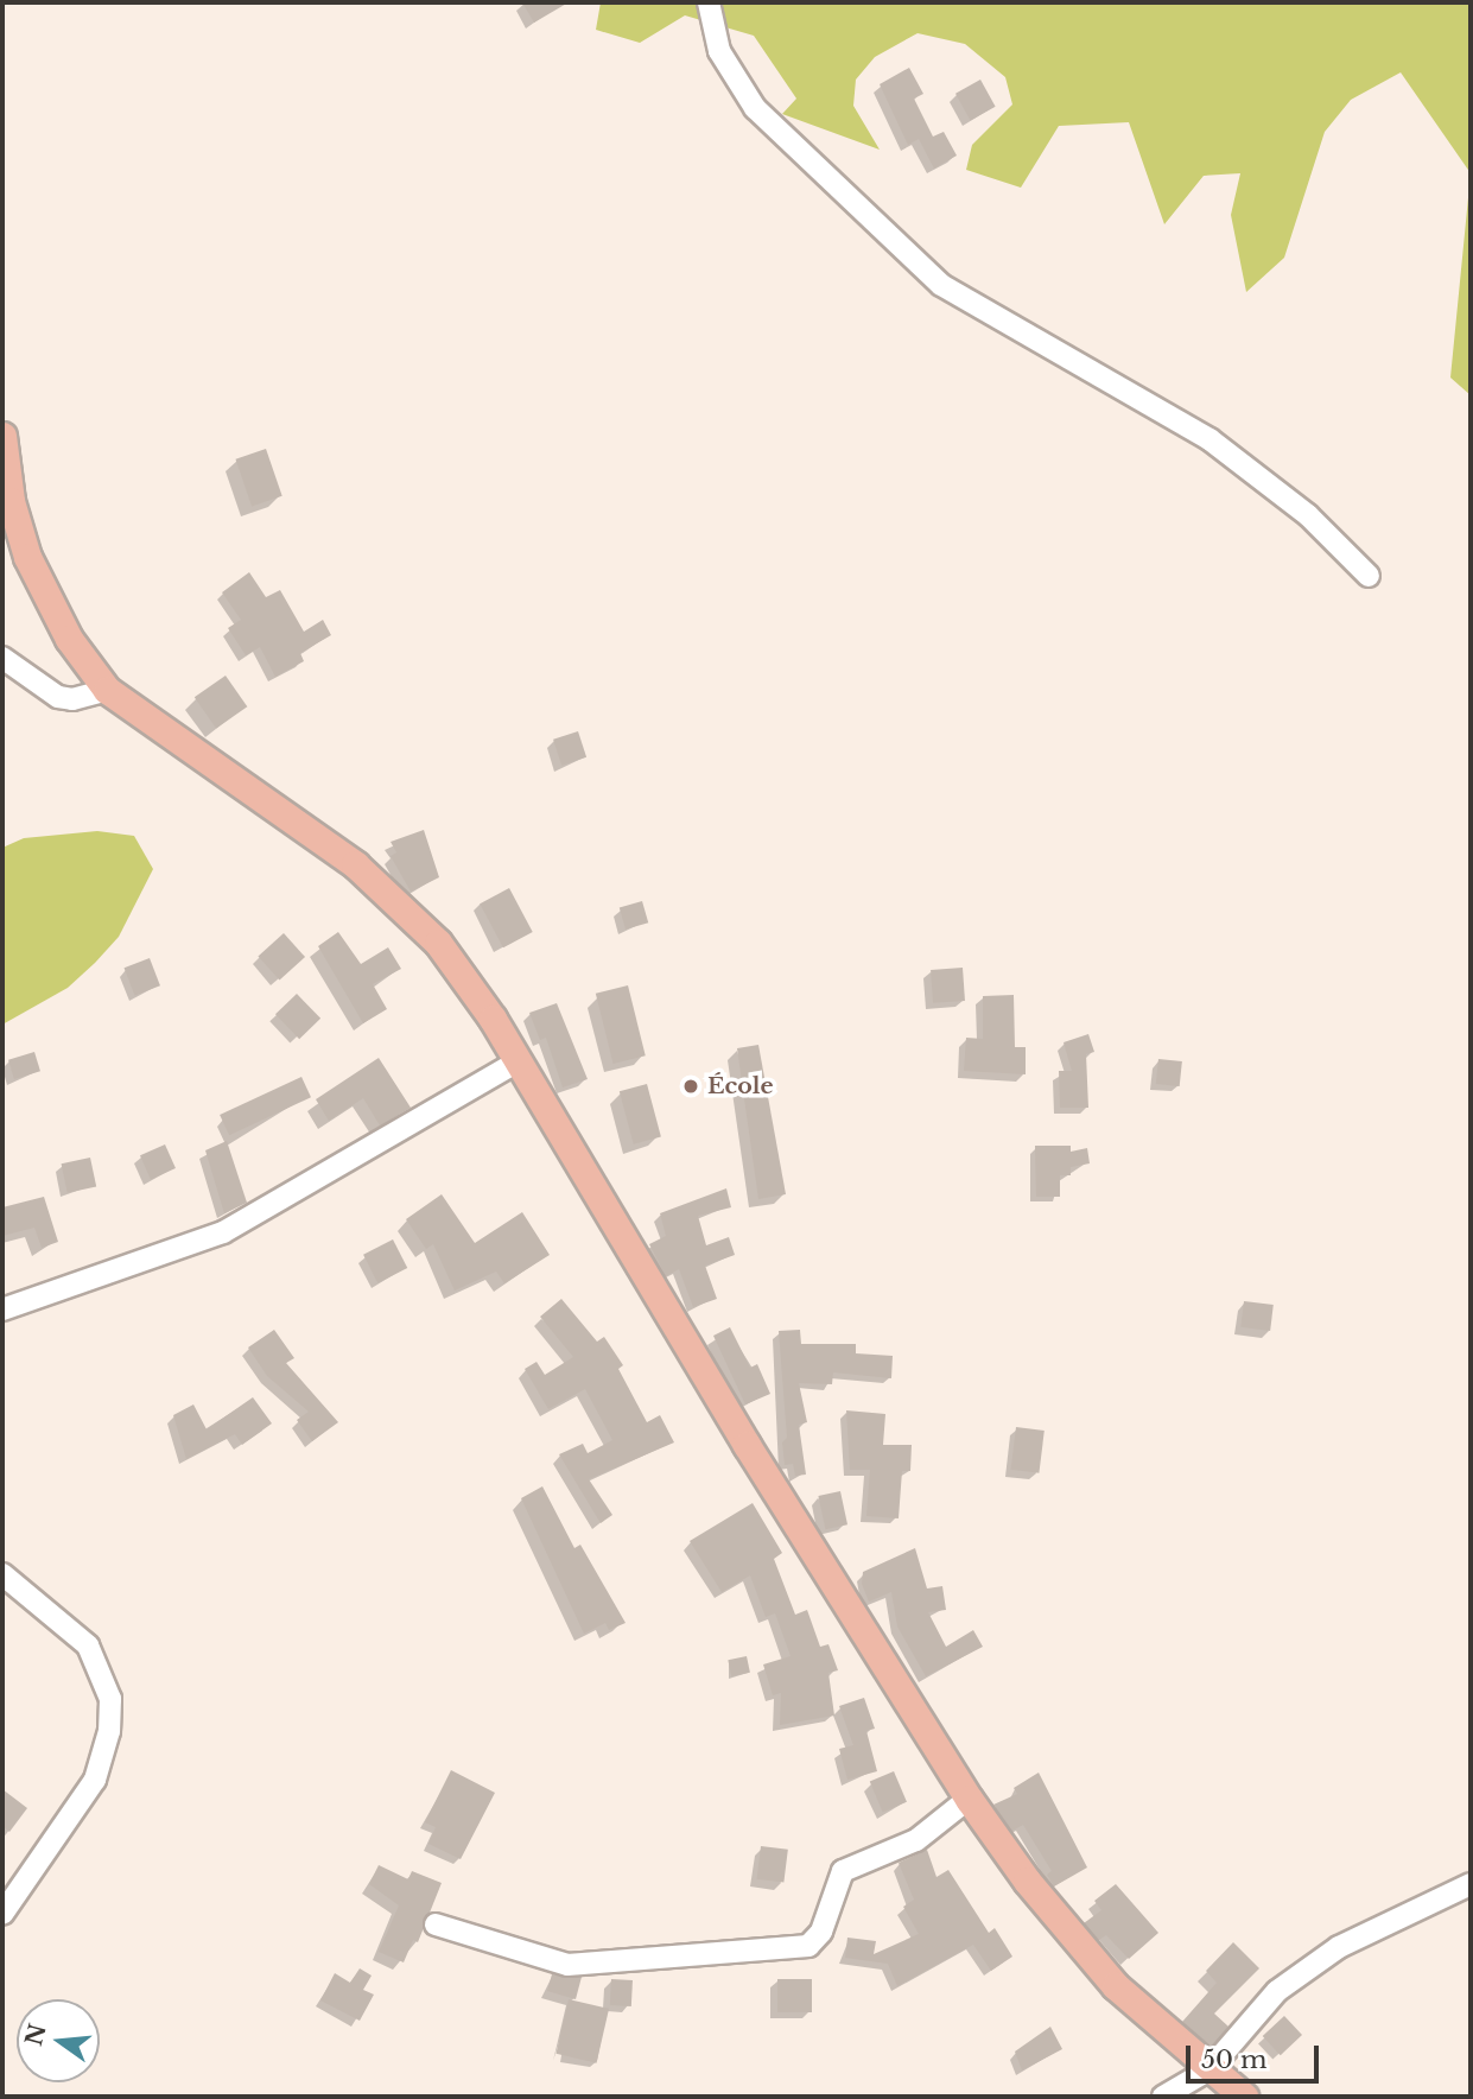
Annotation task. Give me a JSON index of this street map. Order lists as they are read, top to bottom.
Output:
{
  "places": ["École"],
  "scale_bar": "50 m",
  "north": "left"
}
